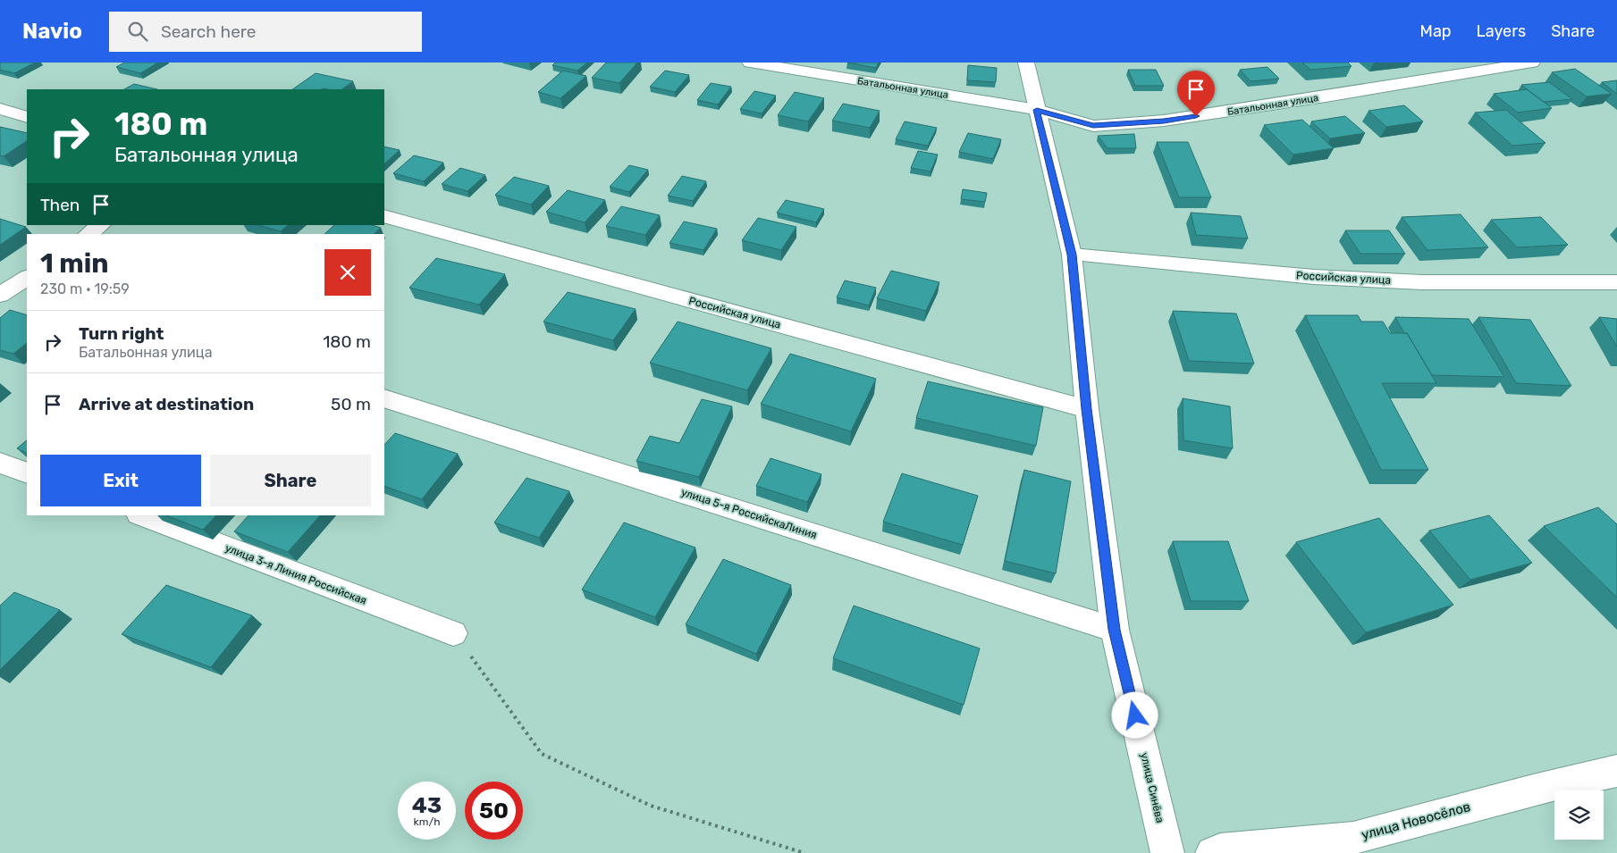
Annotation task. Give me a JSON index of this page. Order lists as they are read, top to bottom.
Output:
{
  "streets": {
    "street": [
      "Батальонная улица",
      "Российская улица",
      "улица 5-я РоссийскаЛиния",
      "улица 3-я Линия Российская",
      "улица Синёва",
      "улица Новосёлов"
    ]
  },
  "crossings": [
    ["Батальонная улица", "улица Синёва"],
    ["Российская улица", "улица Синёва"],
    ["улица 5-я РоссийскаЛиния", "улица Синёва"]
  ],
  "page": {
    "header": "Navio",
    "search": "Search here",
    "nav": ["Map", "Layers", "Share"],
    "turn": ["180 m", "Батальонная улица"],
    "then": "Then",
    "heading": ["1 min", "230 m · 19:59"],
    "list": [
      {
        "name": "Turn right",
        "note": "Батальонная улица",
        "value": "180 m"
      },
      {
        "name": "Arrive at destination",
        "value": "50 m"
      }
    ],
    "buttons": ["Exit", "Share"],
    "speed": "43 km/h",
    "limit": "50"
  }
}
